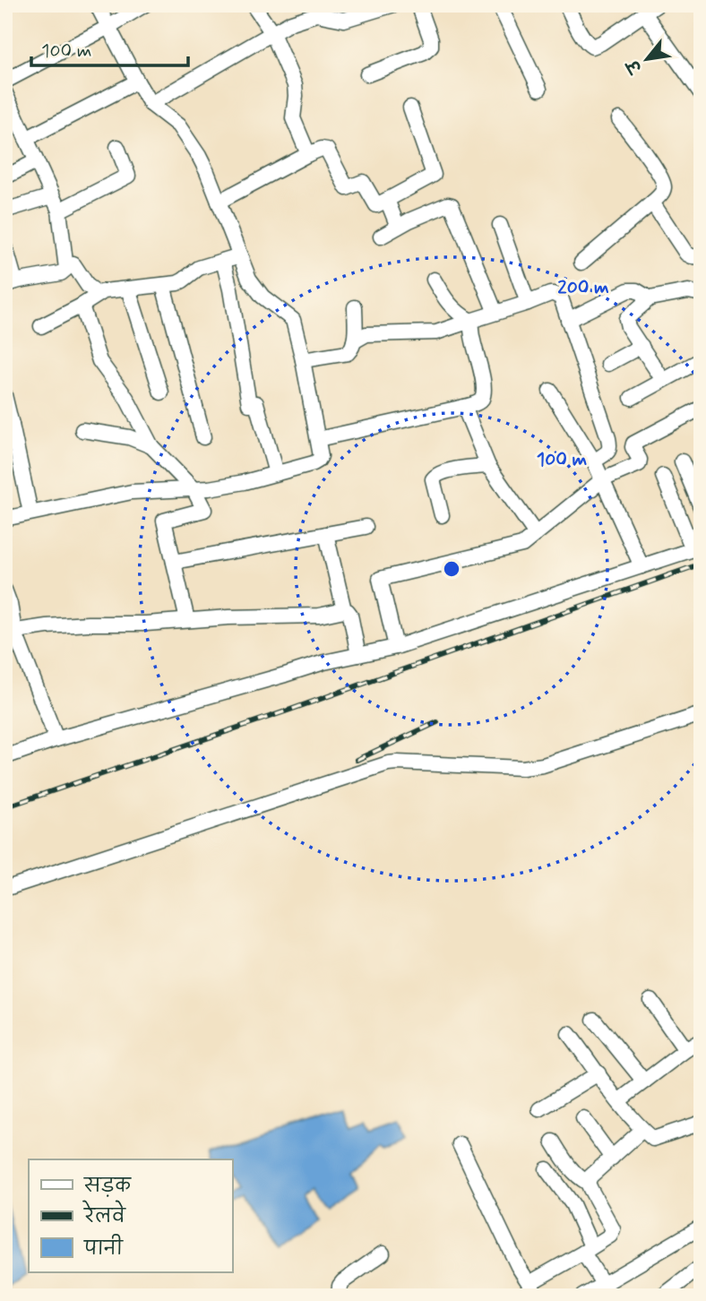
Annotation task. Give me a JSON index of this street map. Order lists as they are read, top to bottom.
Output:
{
  "legend": ["सड़क", "रेलवे", "पानी"],
  "scale_bar": "100 m",
  "north": "bottom left",
  "rings": ["200 m", "100 m"]
}
